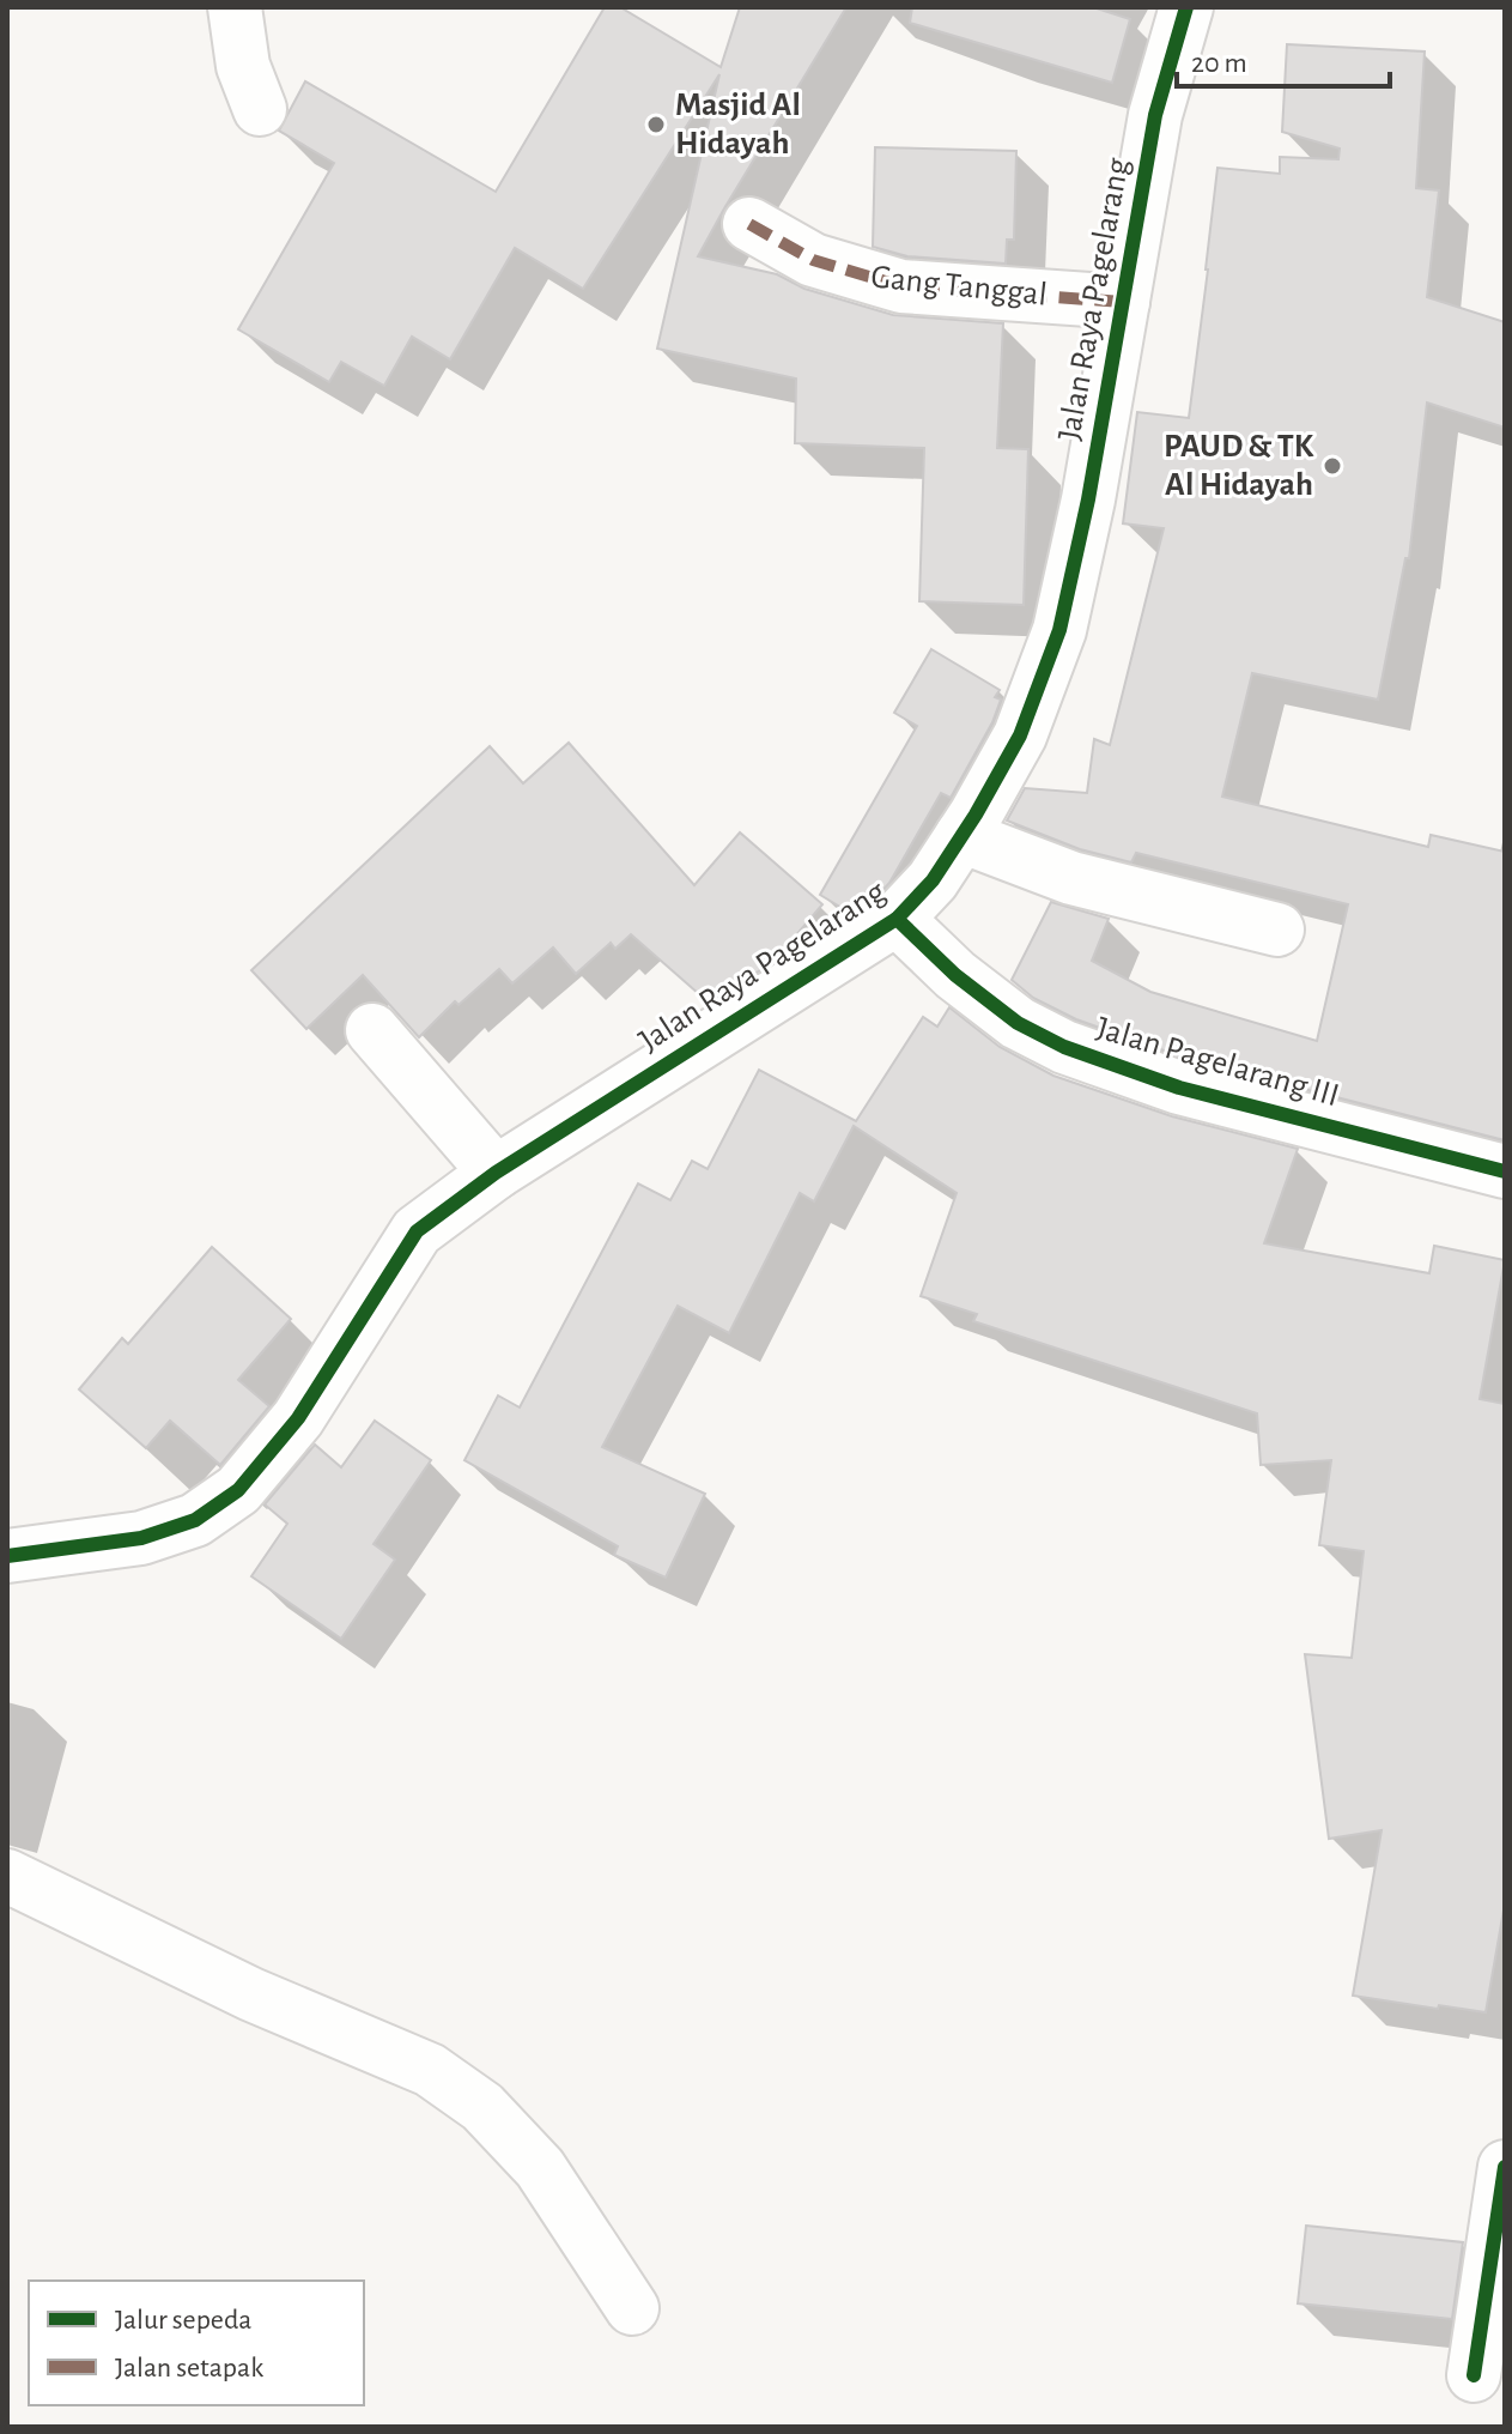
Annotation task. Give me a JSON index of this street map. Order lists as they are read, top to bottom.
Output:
{
  "streets": {
    "street": ["Gang Tanggal", "Jalan Raya Pagelarang", "Jalan Pagelarang III"]
  },
  "crossings": [
    ["Gang Tanggal", "Jalan Raya Pagelarang"],
    ["Jalan Raya Pagelarang", "Jalan Pagelarang III"]
  ],
  "places": ["Masjid Al Hidayah", "PAUD & TK Al Hidayah"],
  "legend": ["Jalur sepeda", "Jalan setapak"],
  "scale_bar": "20 m"
}
